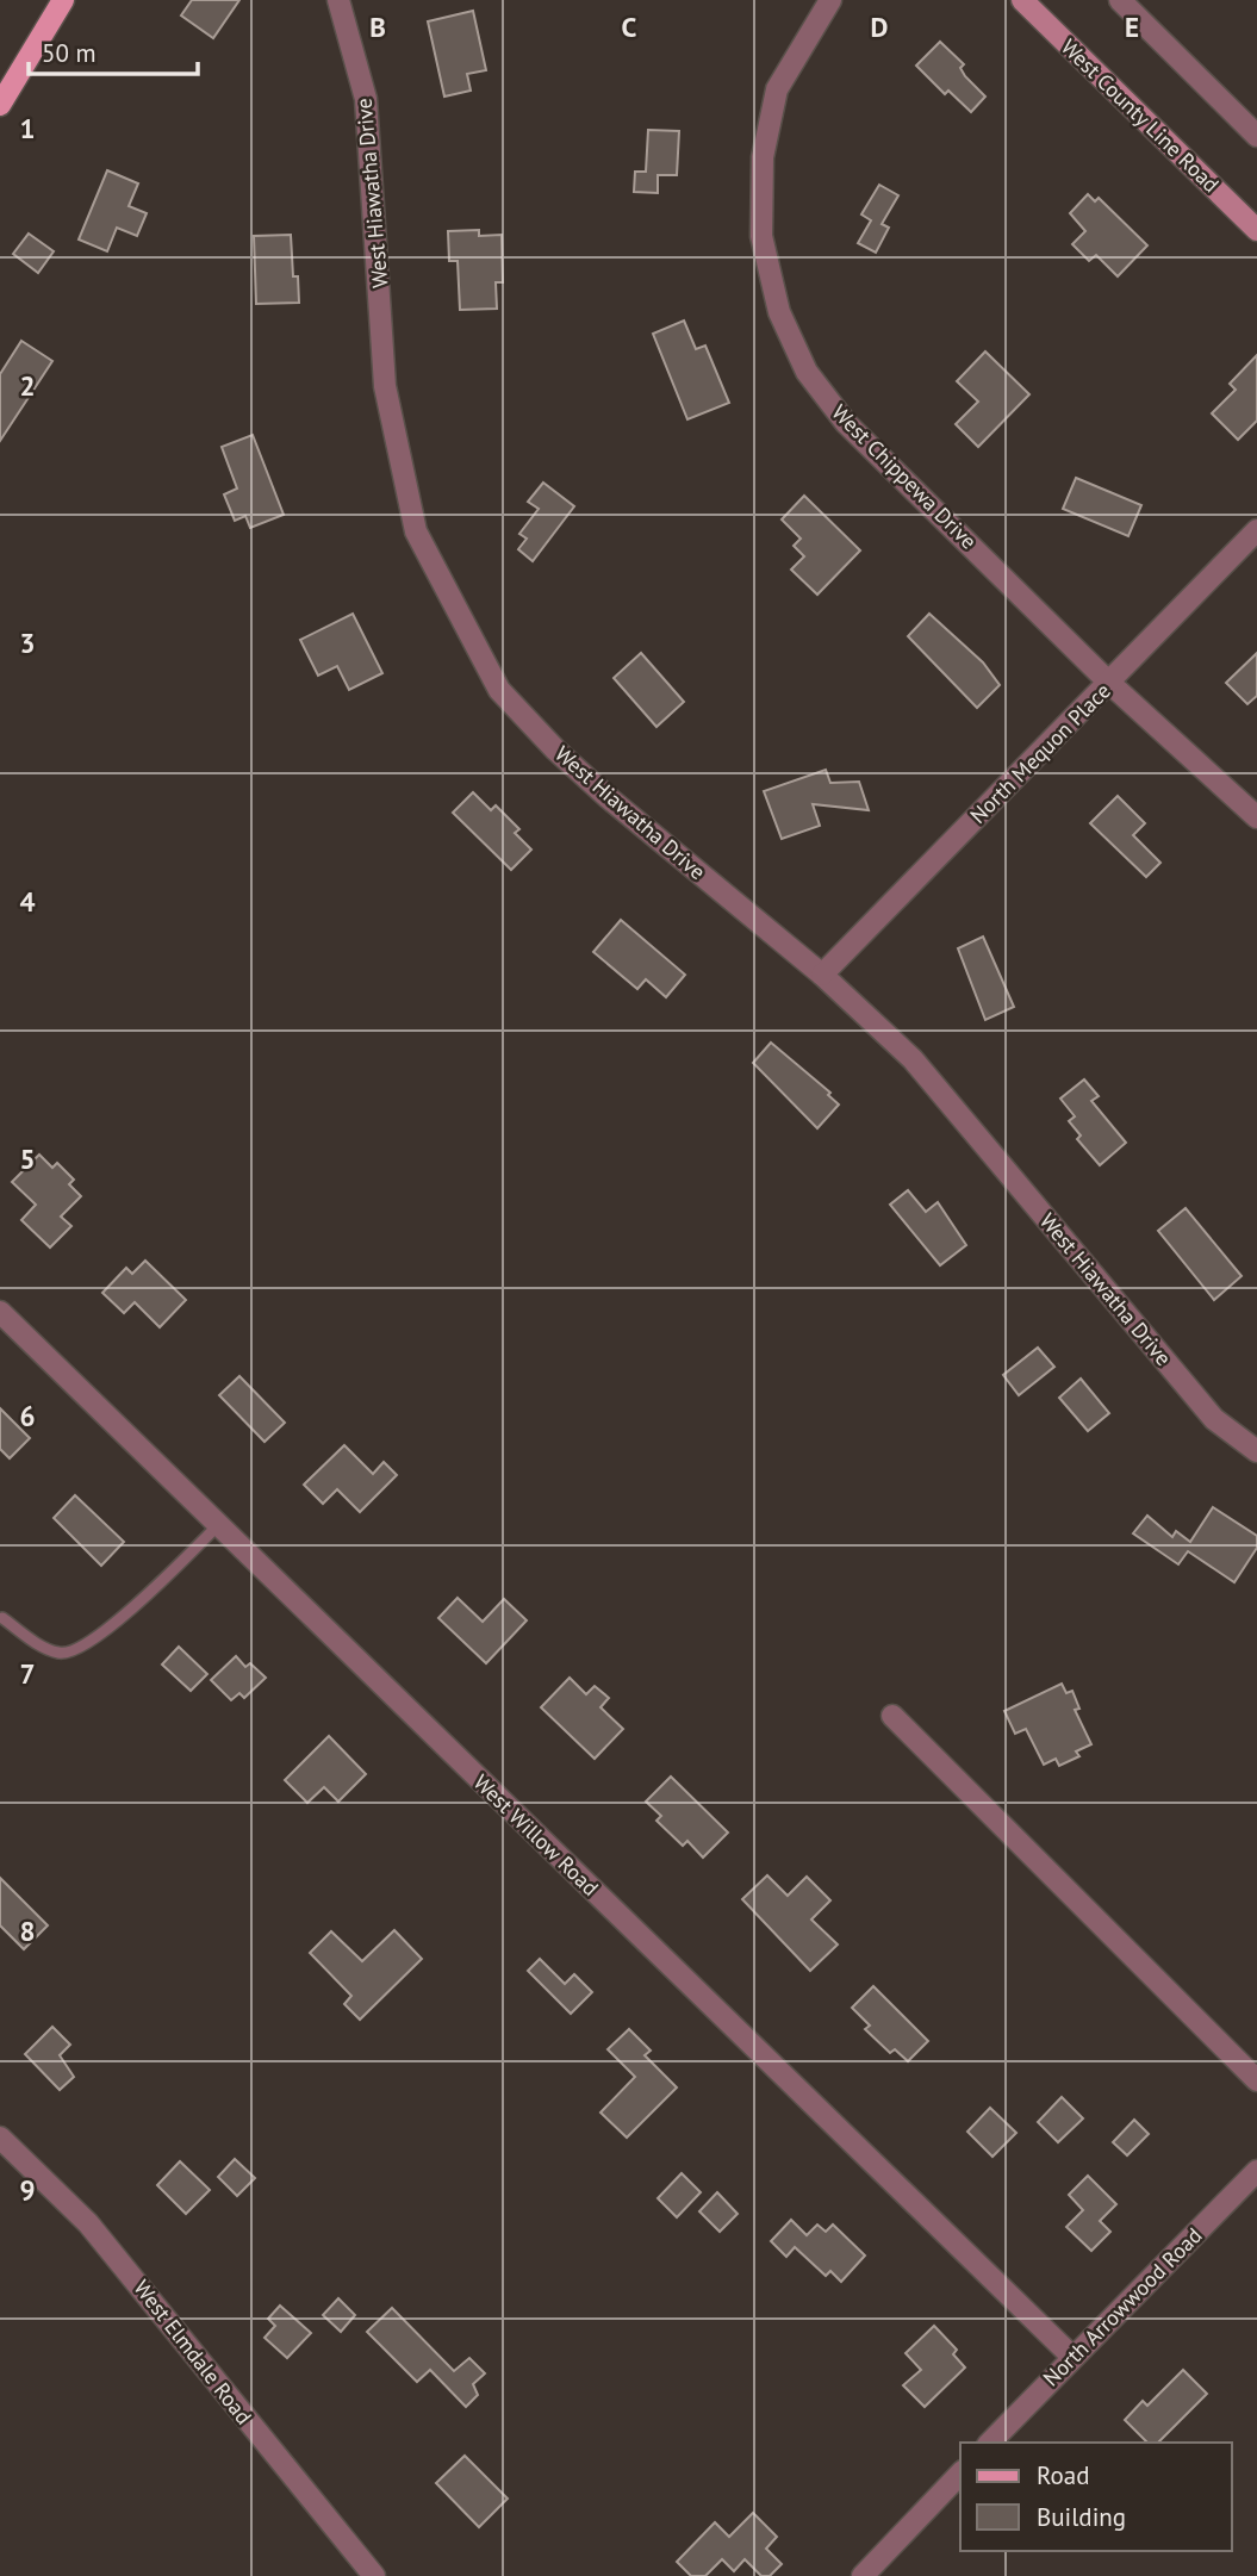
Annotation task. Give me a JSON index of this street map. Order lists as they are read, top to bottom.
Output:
{
  "streets": {
    "street": [
      "West County Line Road",
      "West Hiawatha Drive",
      "West Chippewa Drive",
      "North Mequon Place",
      "West Willow Road",
      "North Arrowwood Road",
      "West Elmdale Road"
    ]
  },
  "crossings": [
    ["West Hiawatha Drive", "North Mequon Place"],
    ["West Chippewa Drive", "North Mequon Place"],
    ["West Willow Road", "North Arrowwood Road"]
  ],
  "legend": ["Road", "Building"],
  "scale_bar": "50 m",
  "grid": {
    "columns": [
      "B",
      "C",
      "D",
      "E"
    ],
    "rows": [
      "1",
      "2",
      "3",
      "4",
      "5",
      "6",
      "7",
      "8",
      "9"
    ]
  }
}
